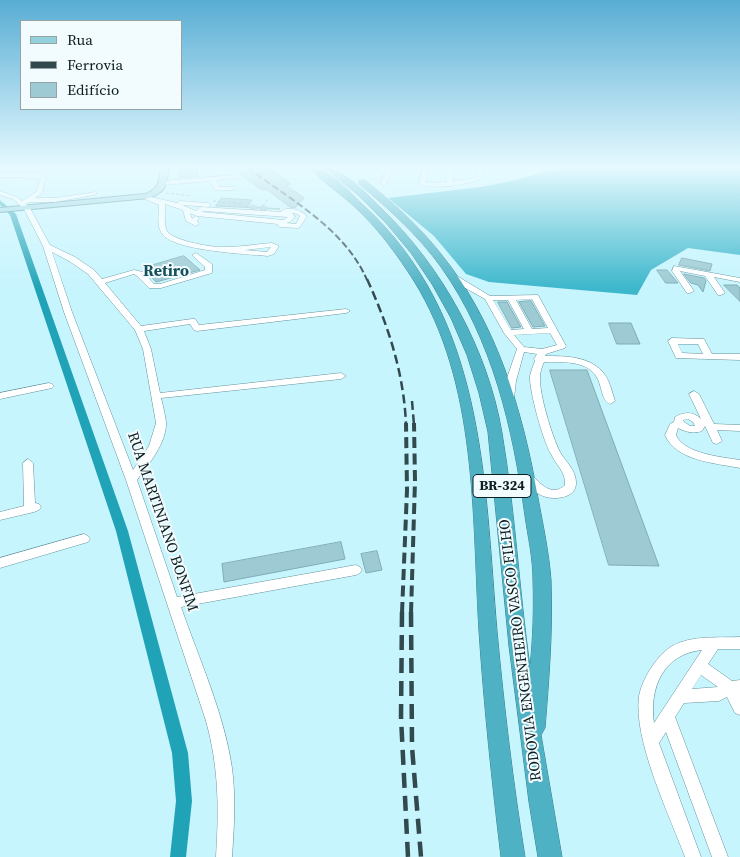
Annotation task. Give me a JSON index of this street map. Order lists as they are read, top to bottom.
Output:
{
  "streets": {
    "highway": ["BR-324", "RODOVIA ENGENHEIRO VASCO FILHO"],
    "street": ["RUA MARTINIANO BONFIM"]
  },
  "districts": ["Retiro"],
  "legend": ["Rua", "Ferrovia", "Edifício"]
}
